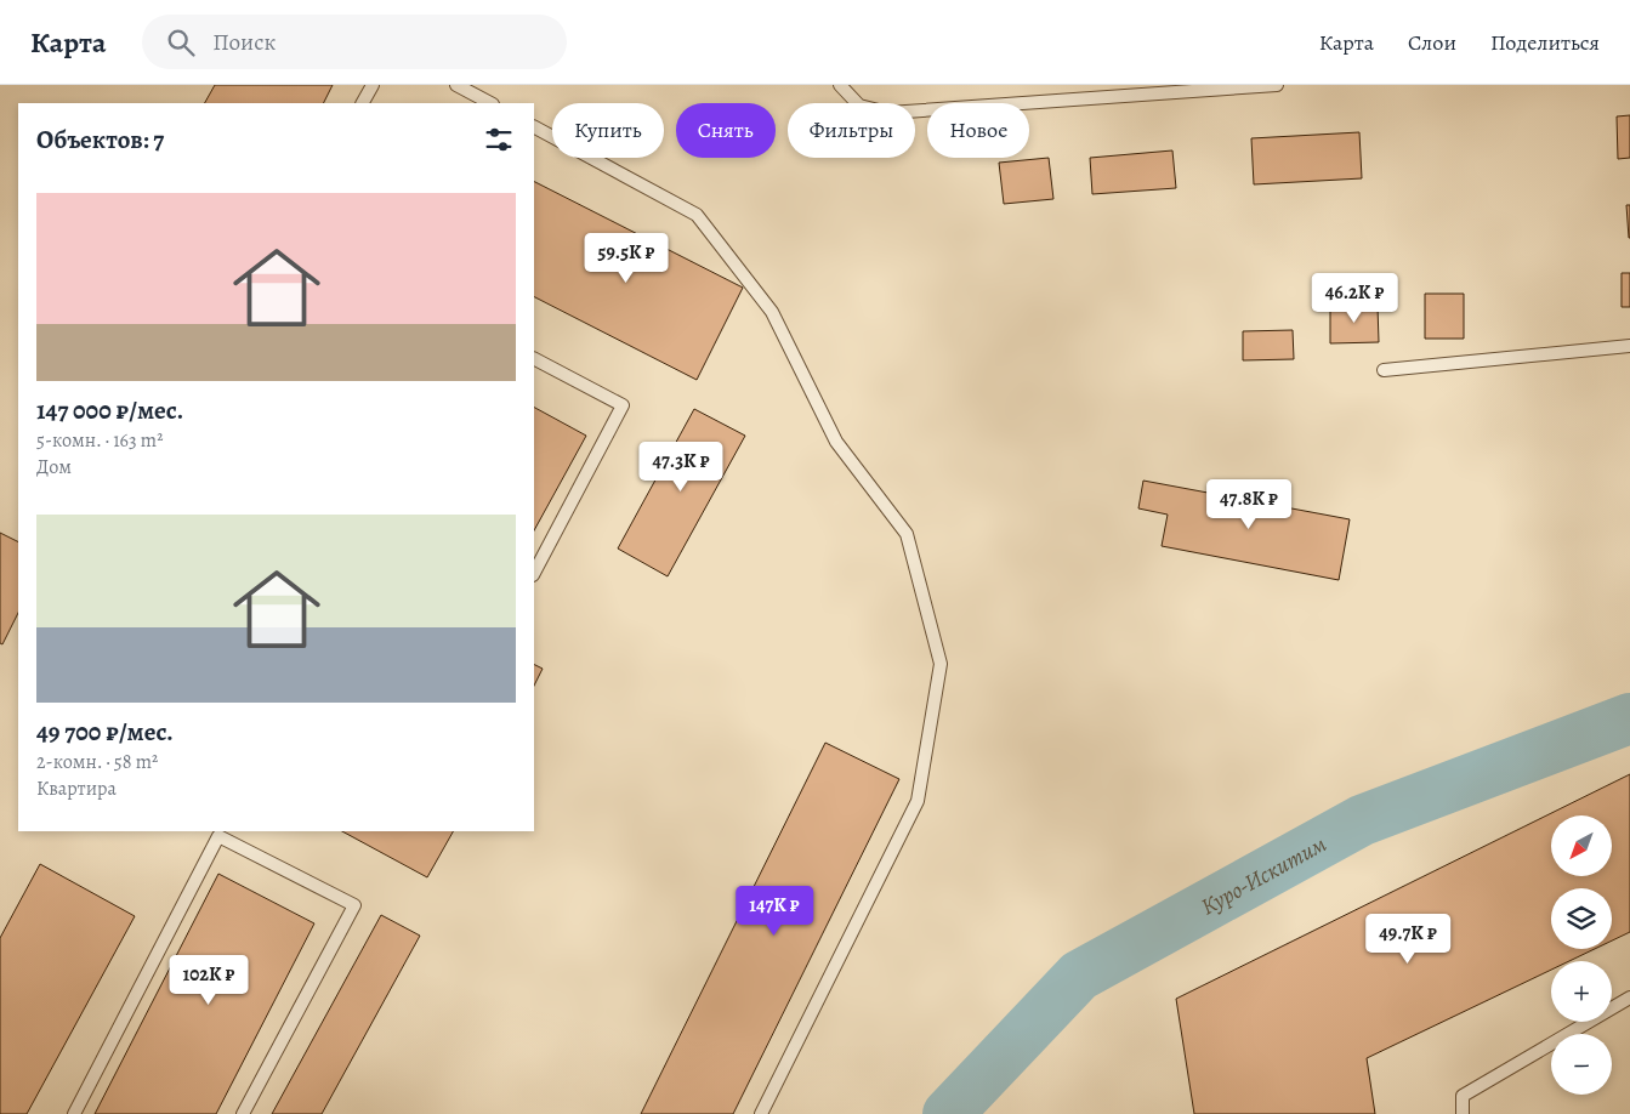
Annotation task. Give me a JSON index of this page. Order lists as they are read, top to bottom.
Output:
{
  "water": ["Куро-Искитим"],
  "north": "bottom left",
  "page": {
    "header": "Карта",
    "search": "Поиск",
    "nav": ["Карта", "Слои", "Поделиться"],
    "chip": [
      "Купить",
      "Снять",
      "Фильтры",
      "Новое"
    ],
    "heading": "Объектов: 7",
    "list": [
      {
        "name": "147 000 ₽/мес.",
        "note": "5-комн. · 163 m² · Дом"
      },
      {
        "name": "49 700 ₽/мес.",
        "note": "2-комн. · 58 m² · Квартира"
      }
    ],
    "price": [
      "59.5K ₽",
      "46.2K ₽",
      "47.3K ₽",
      "47.8K ₽",
      "147K ₽",
      "49.7K ₽",
      "102K ₽"
    ],
    "map_buttons": ["+", "−"]
  }
}
